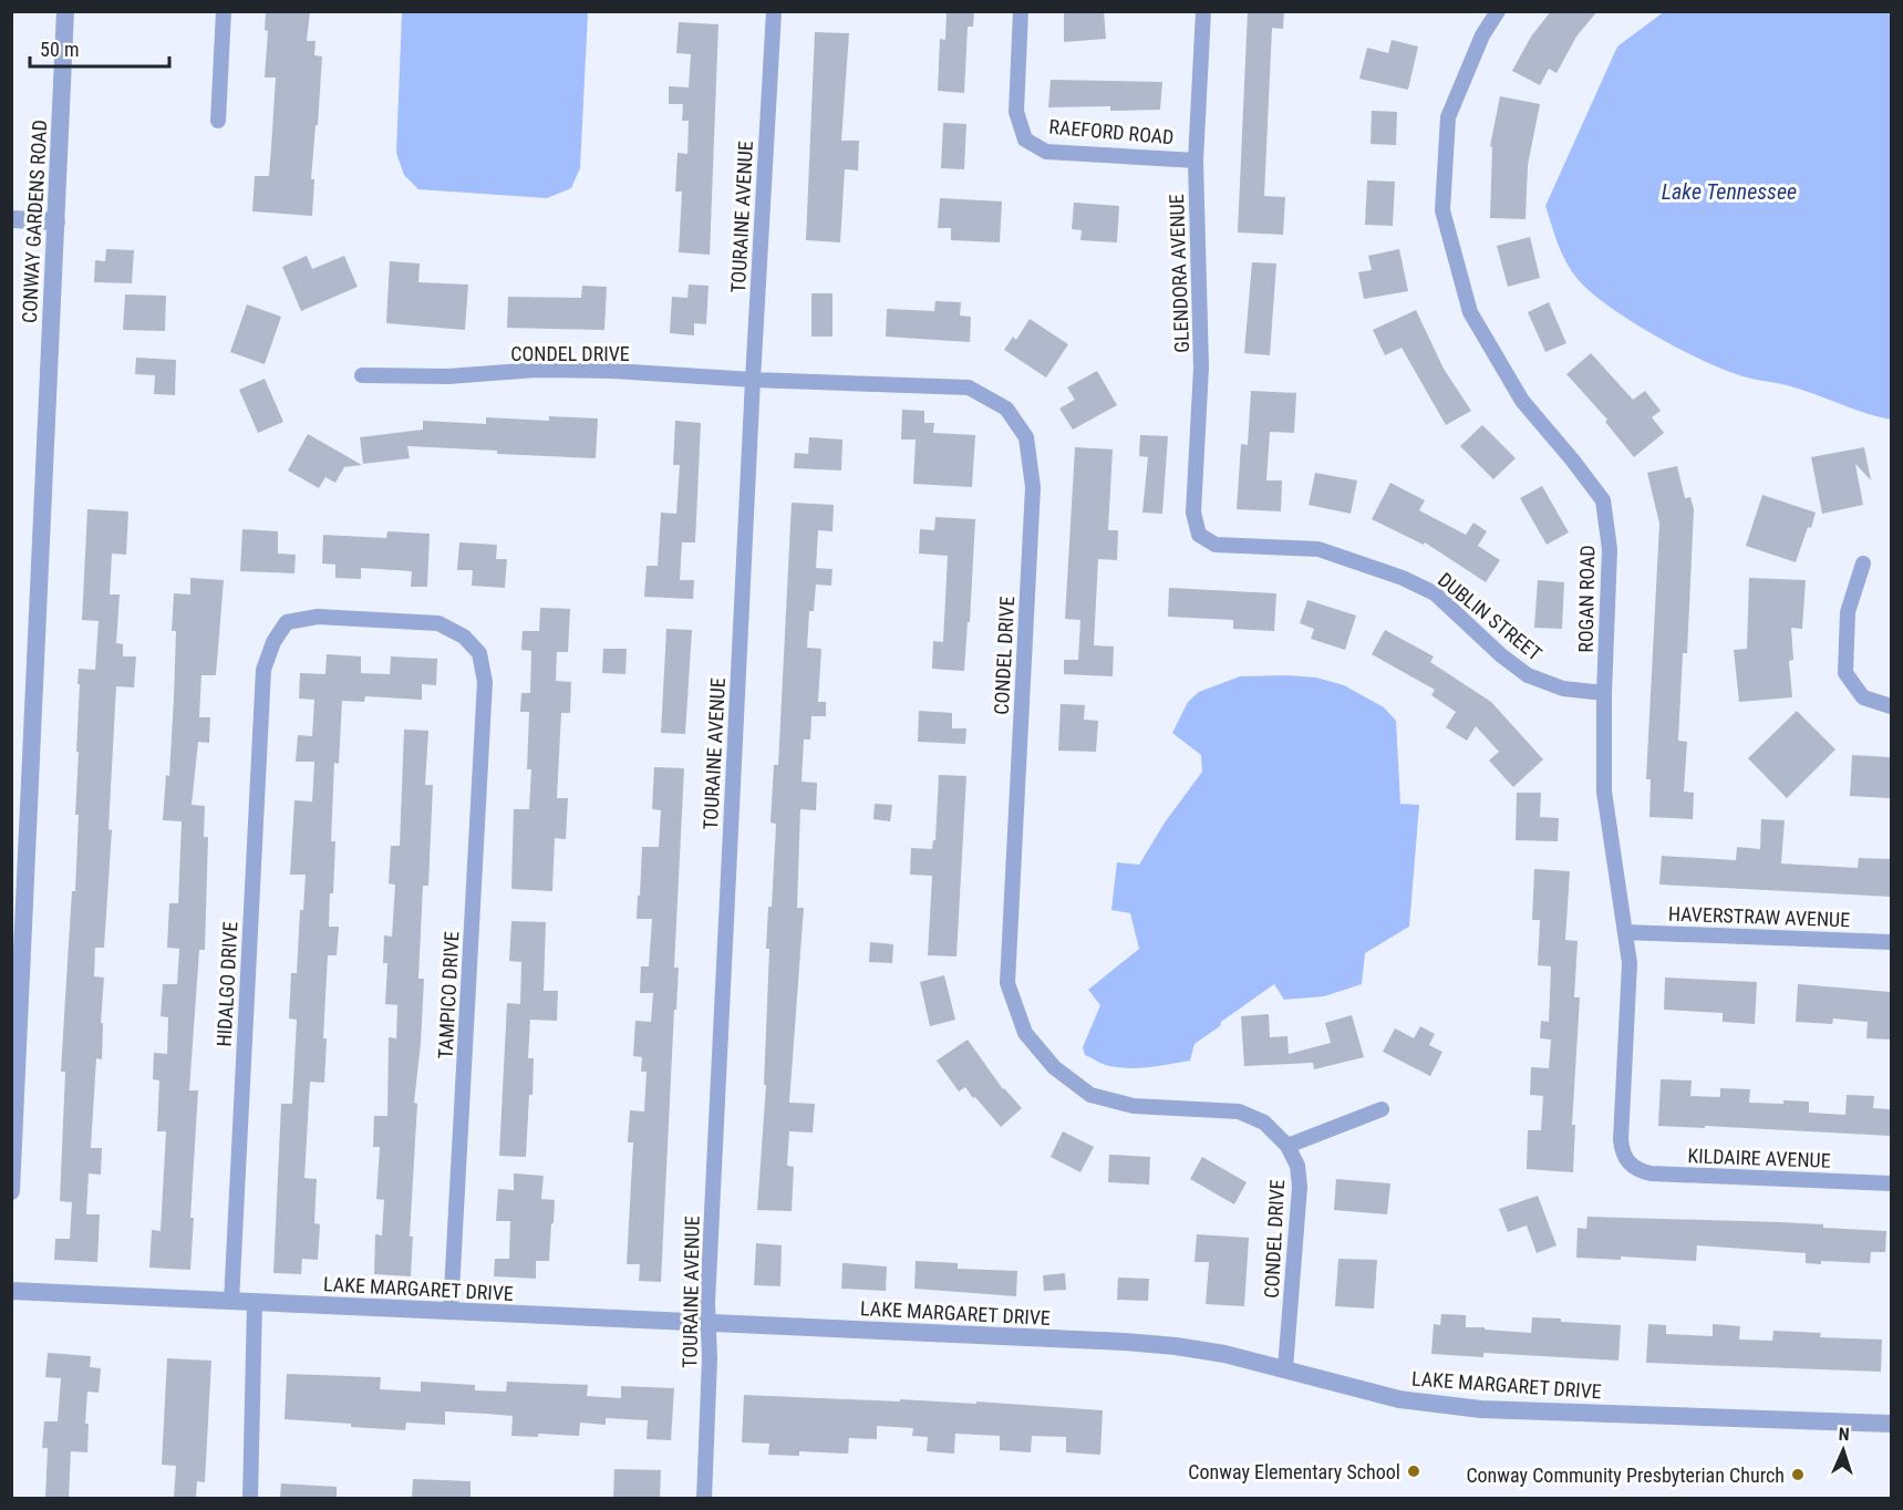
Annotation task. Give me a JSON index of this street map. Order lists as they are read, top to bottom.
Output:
{
  "streets": {
    "street": [
      "RAEFORD ROAD",
      "TOURAINE AVENUE",
      "CONWAY GARDENS ROAD",
      "GLENDORA AVENUE",
      "CONDEL DRIVE",
      "ROGAN ROAD",
      "DUBLIN STREET",
      "HAVERSTRAW AVENUE",
      "HIDALGO DRIVE",
      "TAMPICO DRIVE",
      "KILDAIRE AVENUE",
      "LAKE MARGARET DRIVE"
    ]
  },
  "crossings": [
    ["RAEFORD ROAD", "GLENDORA AVENUE"],
    ["TOURAINE AVENUE", "CONDEL DRIVE"],
    ["TOURAINE AVENUE", "LAKE MARGARET DRIVE"],
    ["GLENDORA AVENUE", "DUBLIN STREET"],
    ["CONDEL DRIVE", "LAKE MARGARET DRIVE"],
    ["ROGAN ROAD", "DUBLIN STREET"],
    ["ROGAN ROAD", "HAVERSTRAW AVENUE"],
    ["ROGAN ROAD", "KILDAIRE AVENUE"],
    ["HIDALGO DRIVE", "TAMPICO DRIVE"],
    ["HIDALGO DRIVE", "LAKE MARGARET DRIVE"],
    ["TAMPICO DRIVE", "LAKE MARGARET DRIVE"]
  ],
  "water": ["Lake Tennessee"],
  "places": ["Conway Elementary School", "Conway Community Presbyterian Church"],
  "scale_bar": "50 m",
  "north": "top"
}
